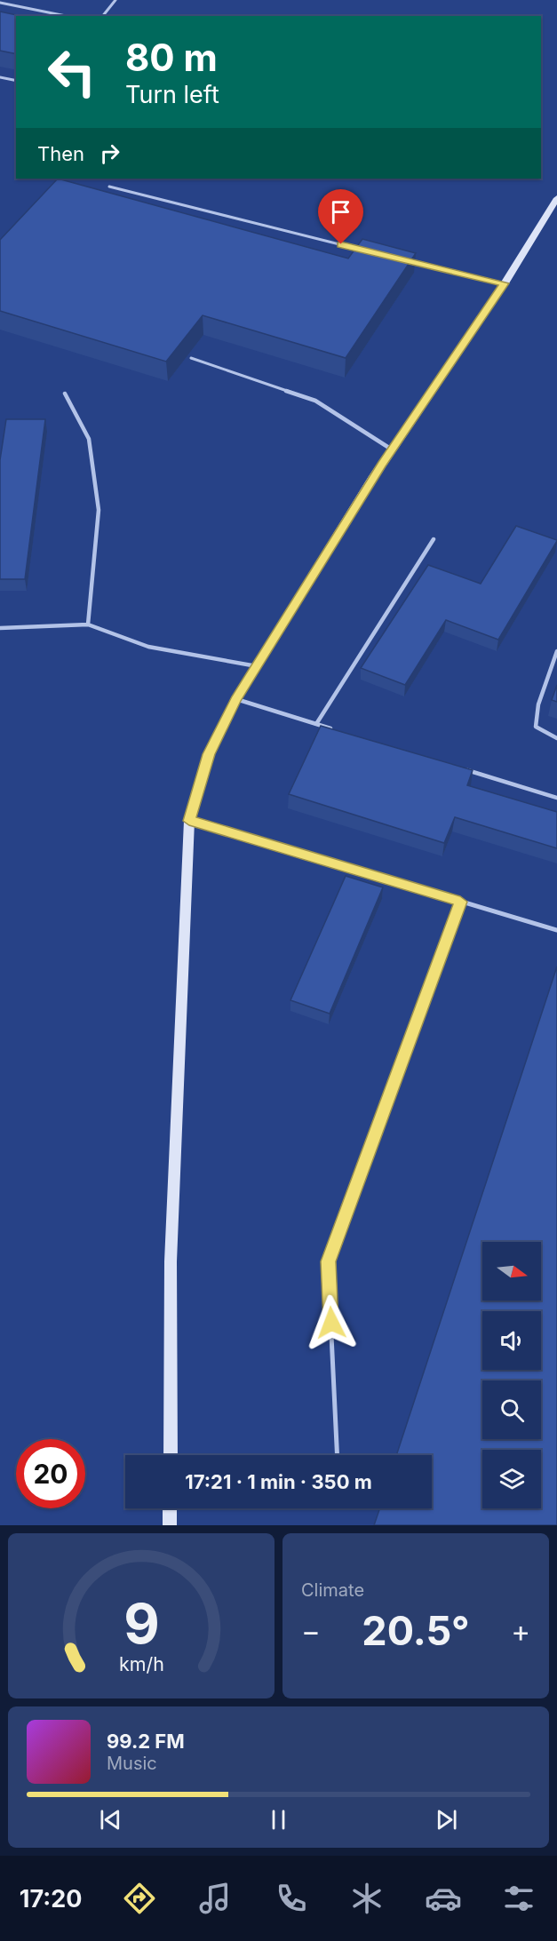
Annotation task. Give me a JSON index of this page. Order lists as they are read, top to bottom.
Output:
{
  "north": "right",
  "page": {
    "turn": ["80 m", "Turn left"],
    "then": "Then",
    "limit": "20",
    "trip": "17:21 · 1 min · 350 m",
    "tile": "Climate",
    "heat": ["−", "20.5°", "+"],
    "song": ["99.2 FM", "Music"],
    "tabs": "17:20",
    "gauge": ["9", "km/h"]
  }
}
